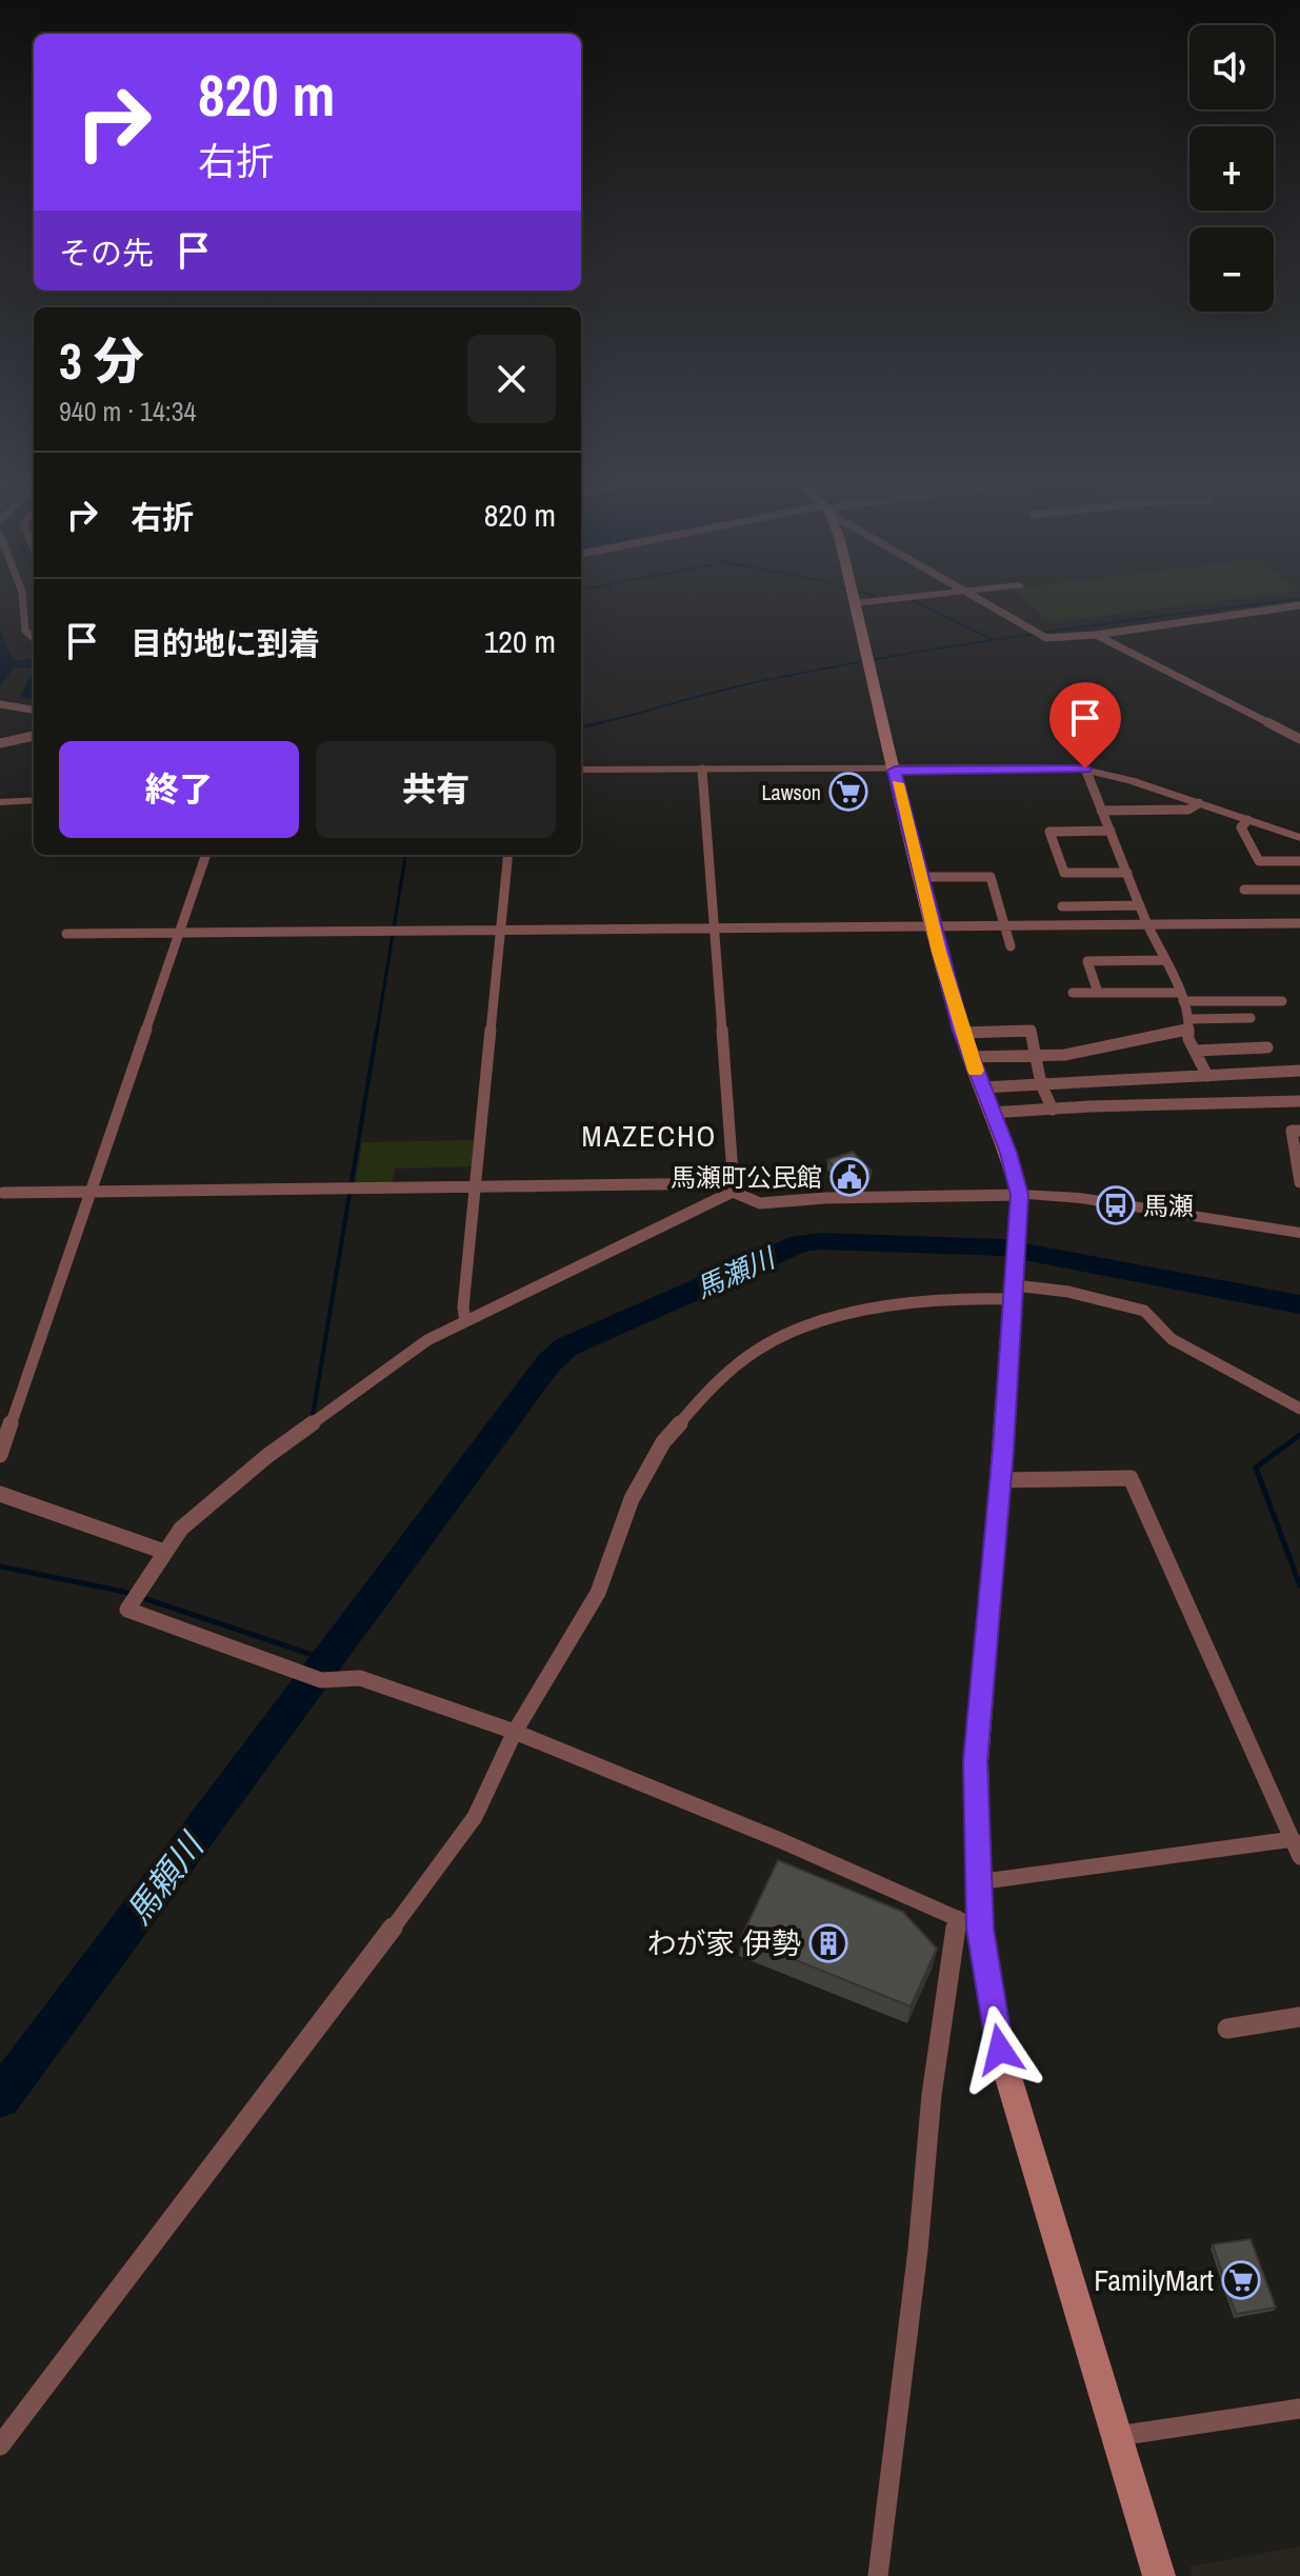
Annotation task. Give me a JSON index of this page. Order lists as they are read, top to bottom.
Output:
{
  "districts": ["MAZECHO"],
  "water": ["馬瀬川", "馬頼川"],
  "places": {
    "supermarket": ["Lawson", "FamilyMart"],
    "public building": ["馬瀬町公民館"],
    "bus stop": ["馬瀬"],
    "building": ["わが家 伊勢"]
  },
  "page": {
    "map_buttons": ["+", "−"],
    "turn": ["820 m", "右折"],
    "then": "その先",
    "heading": ["3 分", "940 m · 14:34"],
    "list": [
      {
        "name": "右折",
        "value": "820 m"
      },
      {
        "name": "目的地に到着",
        "value": "120 m"
      }
    ],
    "buttons": ["終了", "共有"]
  }
}
